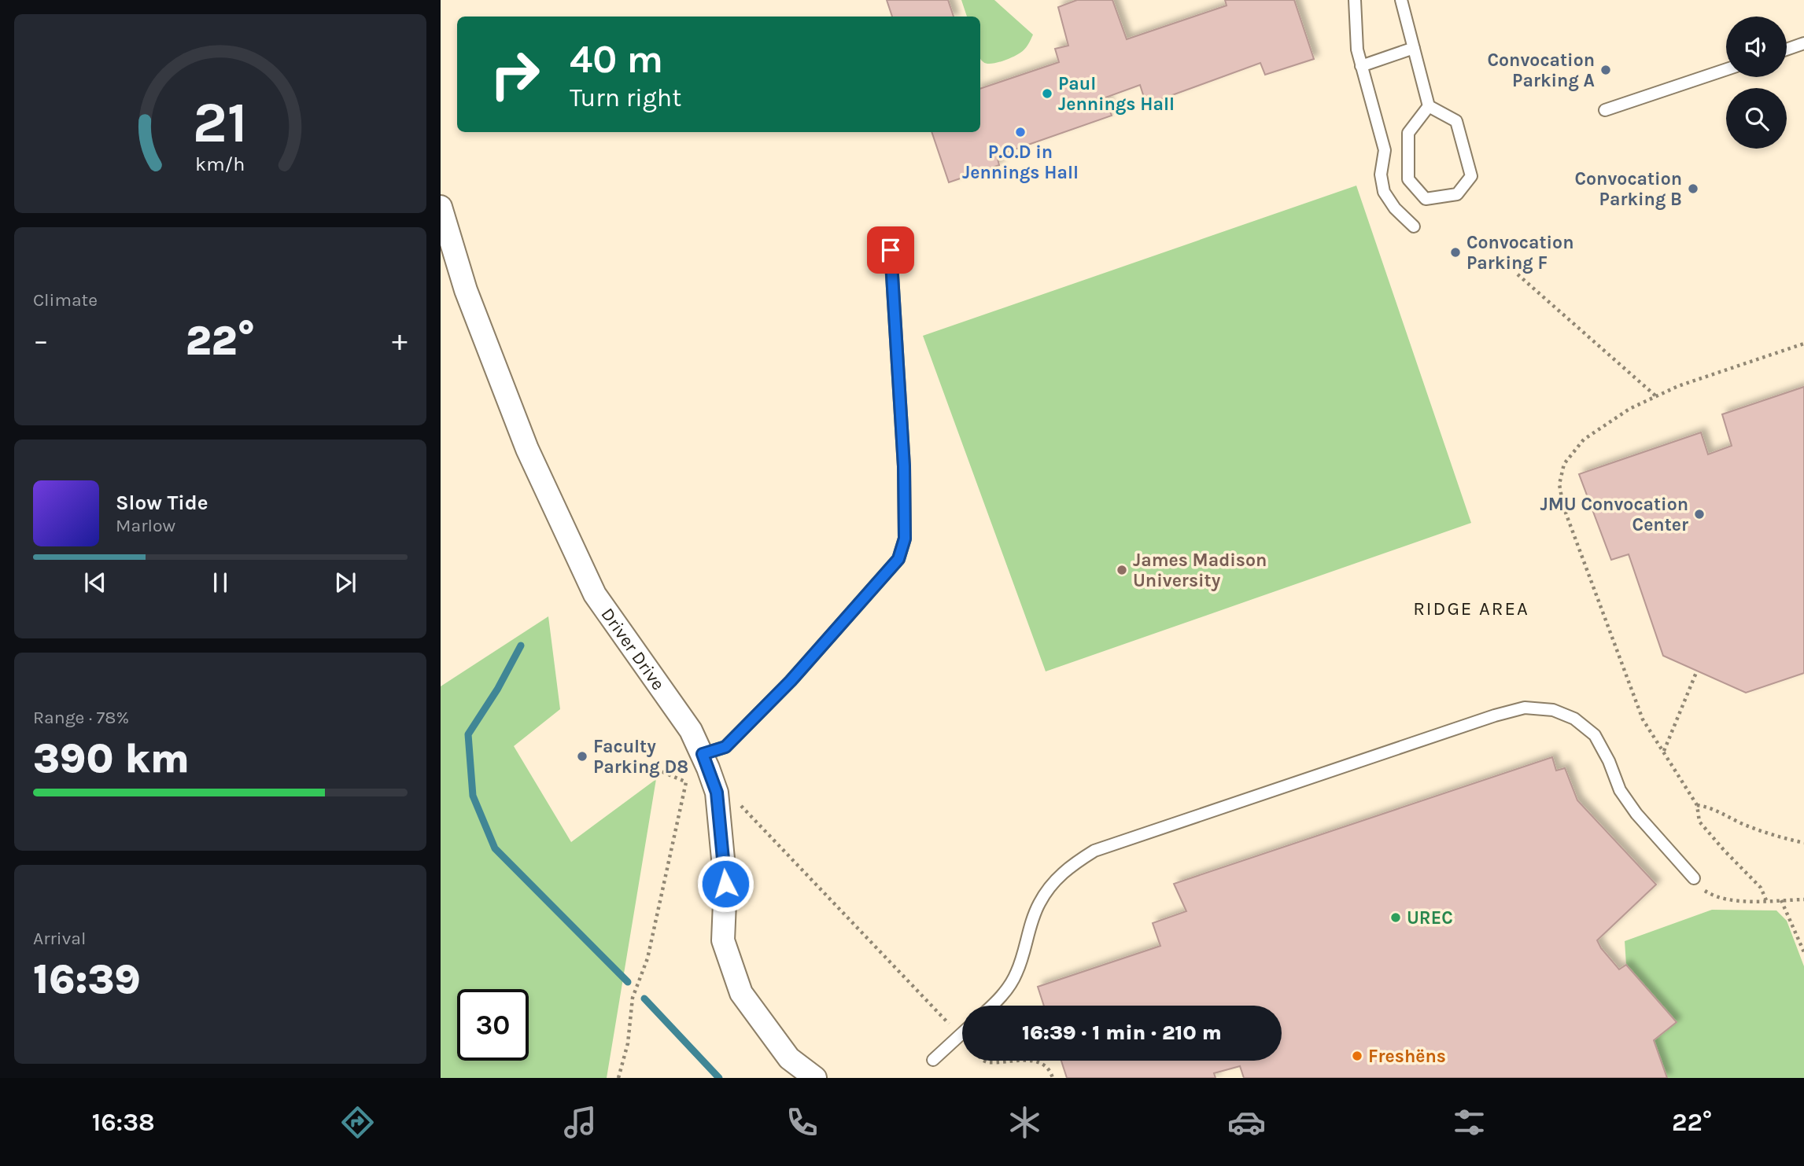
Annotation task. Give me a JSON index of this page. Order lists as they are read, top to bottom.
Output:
{
  "streets": {
    "street": ["Driver Drive"]
  },
  "districts": ["RIDGE AREA"],
  "places": [
    "Convocation Parking A",
    "Paul Jennings Hall",
    "P.O.D in Jennings Hall",
    "Convocation Parking B",
    "Convocation Parking F",
    "JMU Convocation Center",
    "James Madison University",
    "Faculty Parking D8",
    "UREC",
    "Freshëns"
  ],
  "page": {
    "turn": ["40 m", "Turn right"],
    "tile": [
      "Climate",
      ["Range · 78%", "390 km"],
      ["Arrival", "16:39"]
    ],
    "heat": ["−", "22°", "+"],
    "song": ["Slow Tide", "Marlow"],
    "limit": "30",
    "trip": "16:39 · 1 min · 210 m",
    "tabs": ["16:38", "22°"],
    "gauge": ["21", "km/h"]
  }
}
